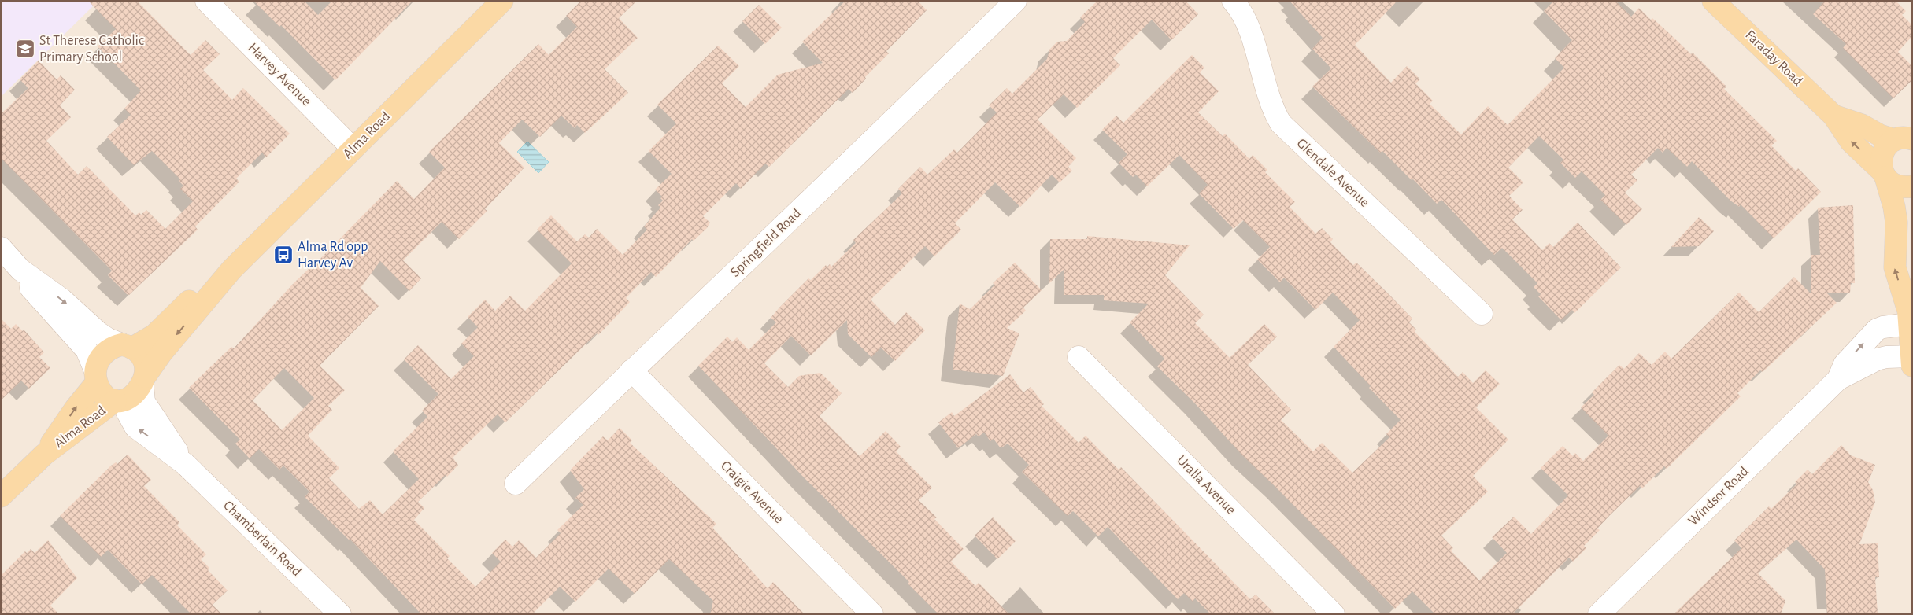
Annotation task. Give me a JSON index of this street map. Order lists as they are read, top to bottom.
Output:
{
  "streets": {
    "main road": ["Faraday Road", "Alma Road"],
    "street": [
      "Harvey Avenue",
      "Glendale Avenue",
      "Springfield Road",
      "Uralla Avenue",
      "Craigie Avenue",
      "Windsor Road",
      "Chamberlain Road"
    ]
  },
  "crossings": [
    ["Harvey Avenue", "Alma Road"],
    ["Alma Road", "Chamberlain Road"],
    ["Springfield Road", "Craigie Avenue"]
  ],
  "places": {
    "school or university": ["St Therese Catholic Primary School"],
    "bus stop": ["Alma Rd opp Harvey Av"]
  }
}
